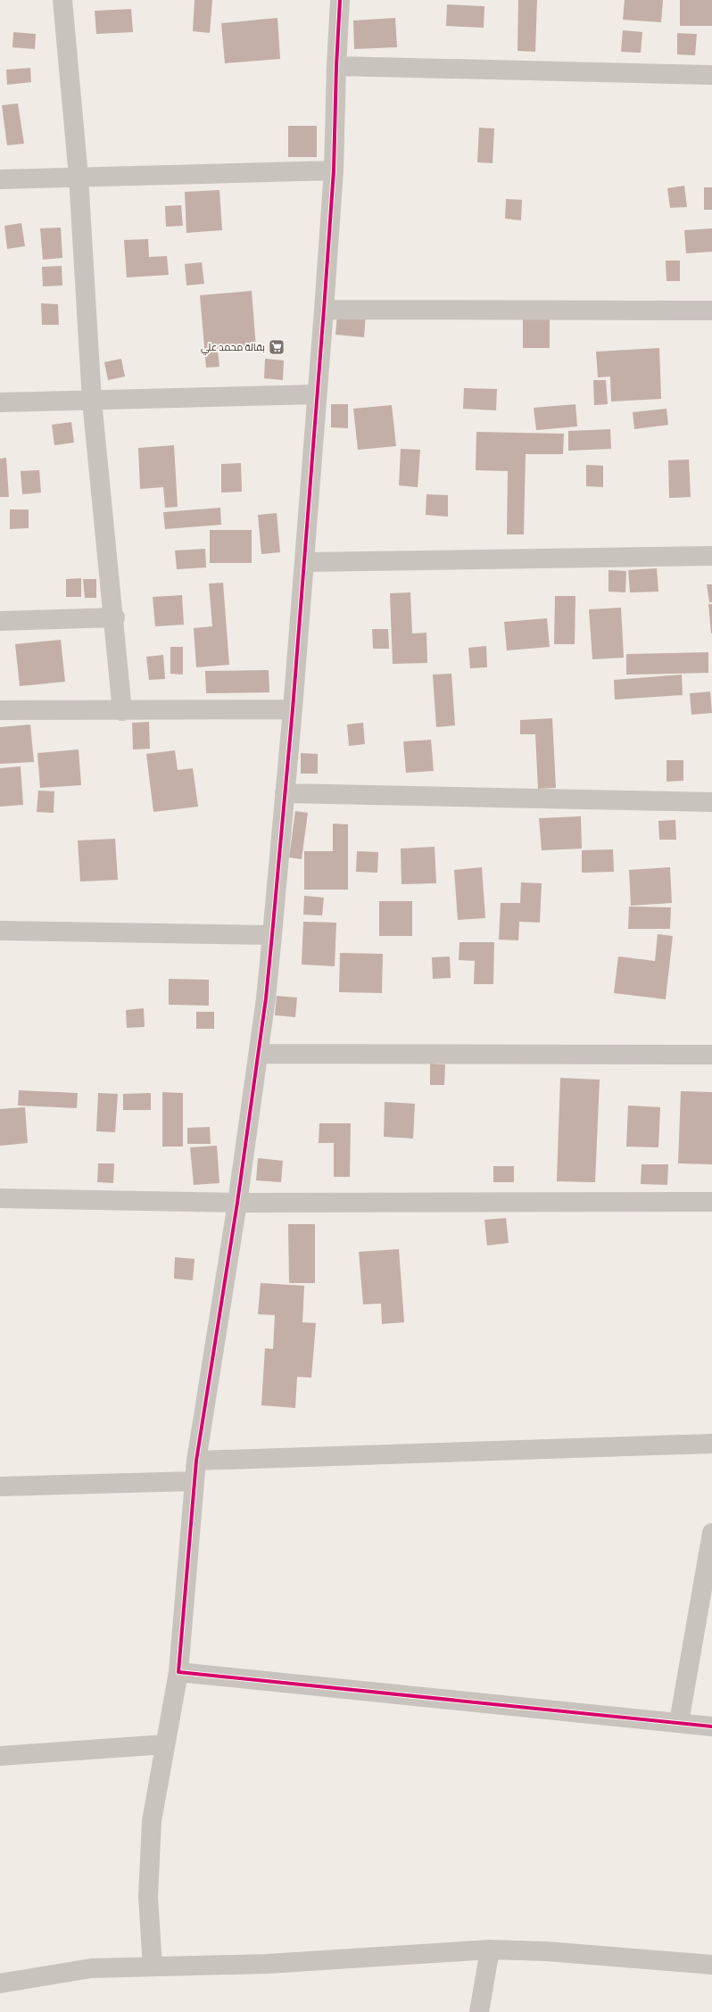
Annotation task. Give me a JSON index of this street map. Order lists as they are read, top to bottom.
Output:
{
  "places": {
    "supermarket": ["بقالة محمد علي"]
  }
}
